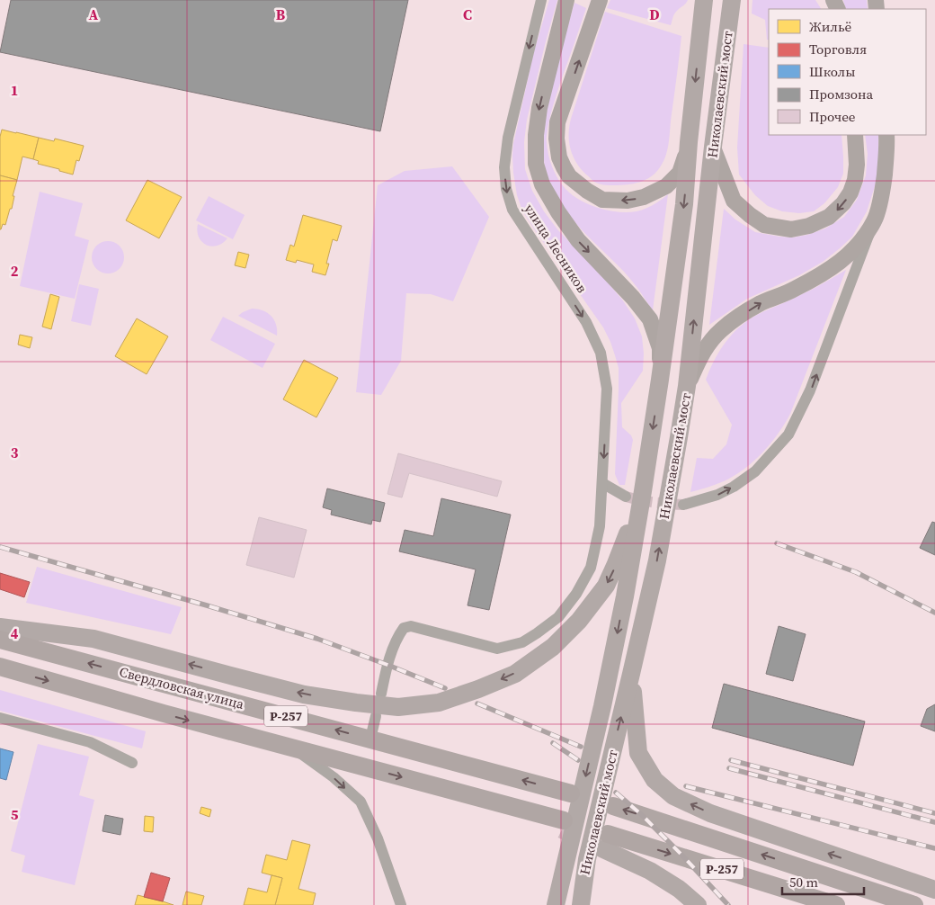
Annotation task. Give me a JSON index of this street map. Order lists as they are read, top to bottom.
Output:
{
  "streets": {
    "highway": ["Свердловская улица", "Р-257"],
    "main road": ["Николаевский мост"],
    "street": ["улица Лесников"]
  },
  "one_way": ["улица Лесников"],
  "legend": [
    "Жильё",
    "Торговля",
    "Школы",
    "Промзона",
    "Прочее"
  ],
  "scale_bar": "50 m",
  "grid": {
    "columns": [
      "A",
      "B",
      "C",
      "D"
    ],
    "rows": [
      "1",
      "2",
      "3",
      "4",
      "5"
    ]
  }
}
